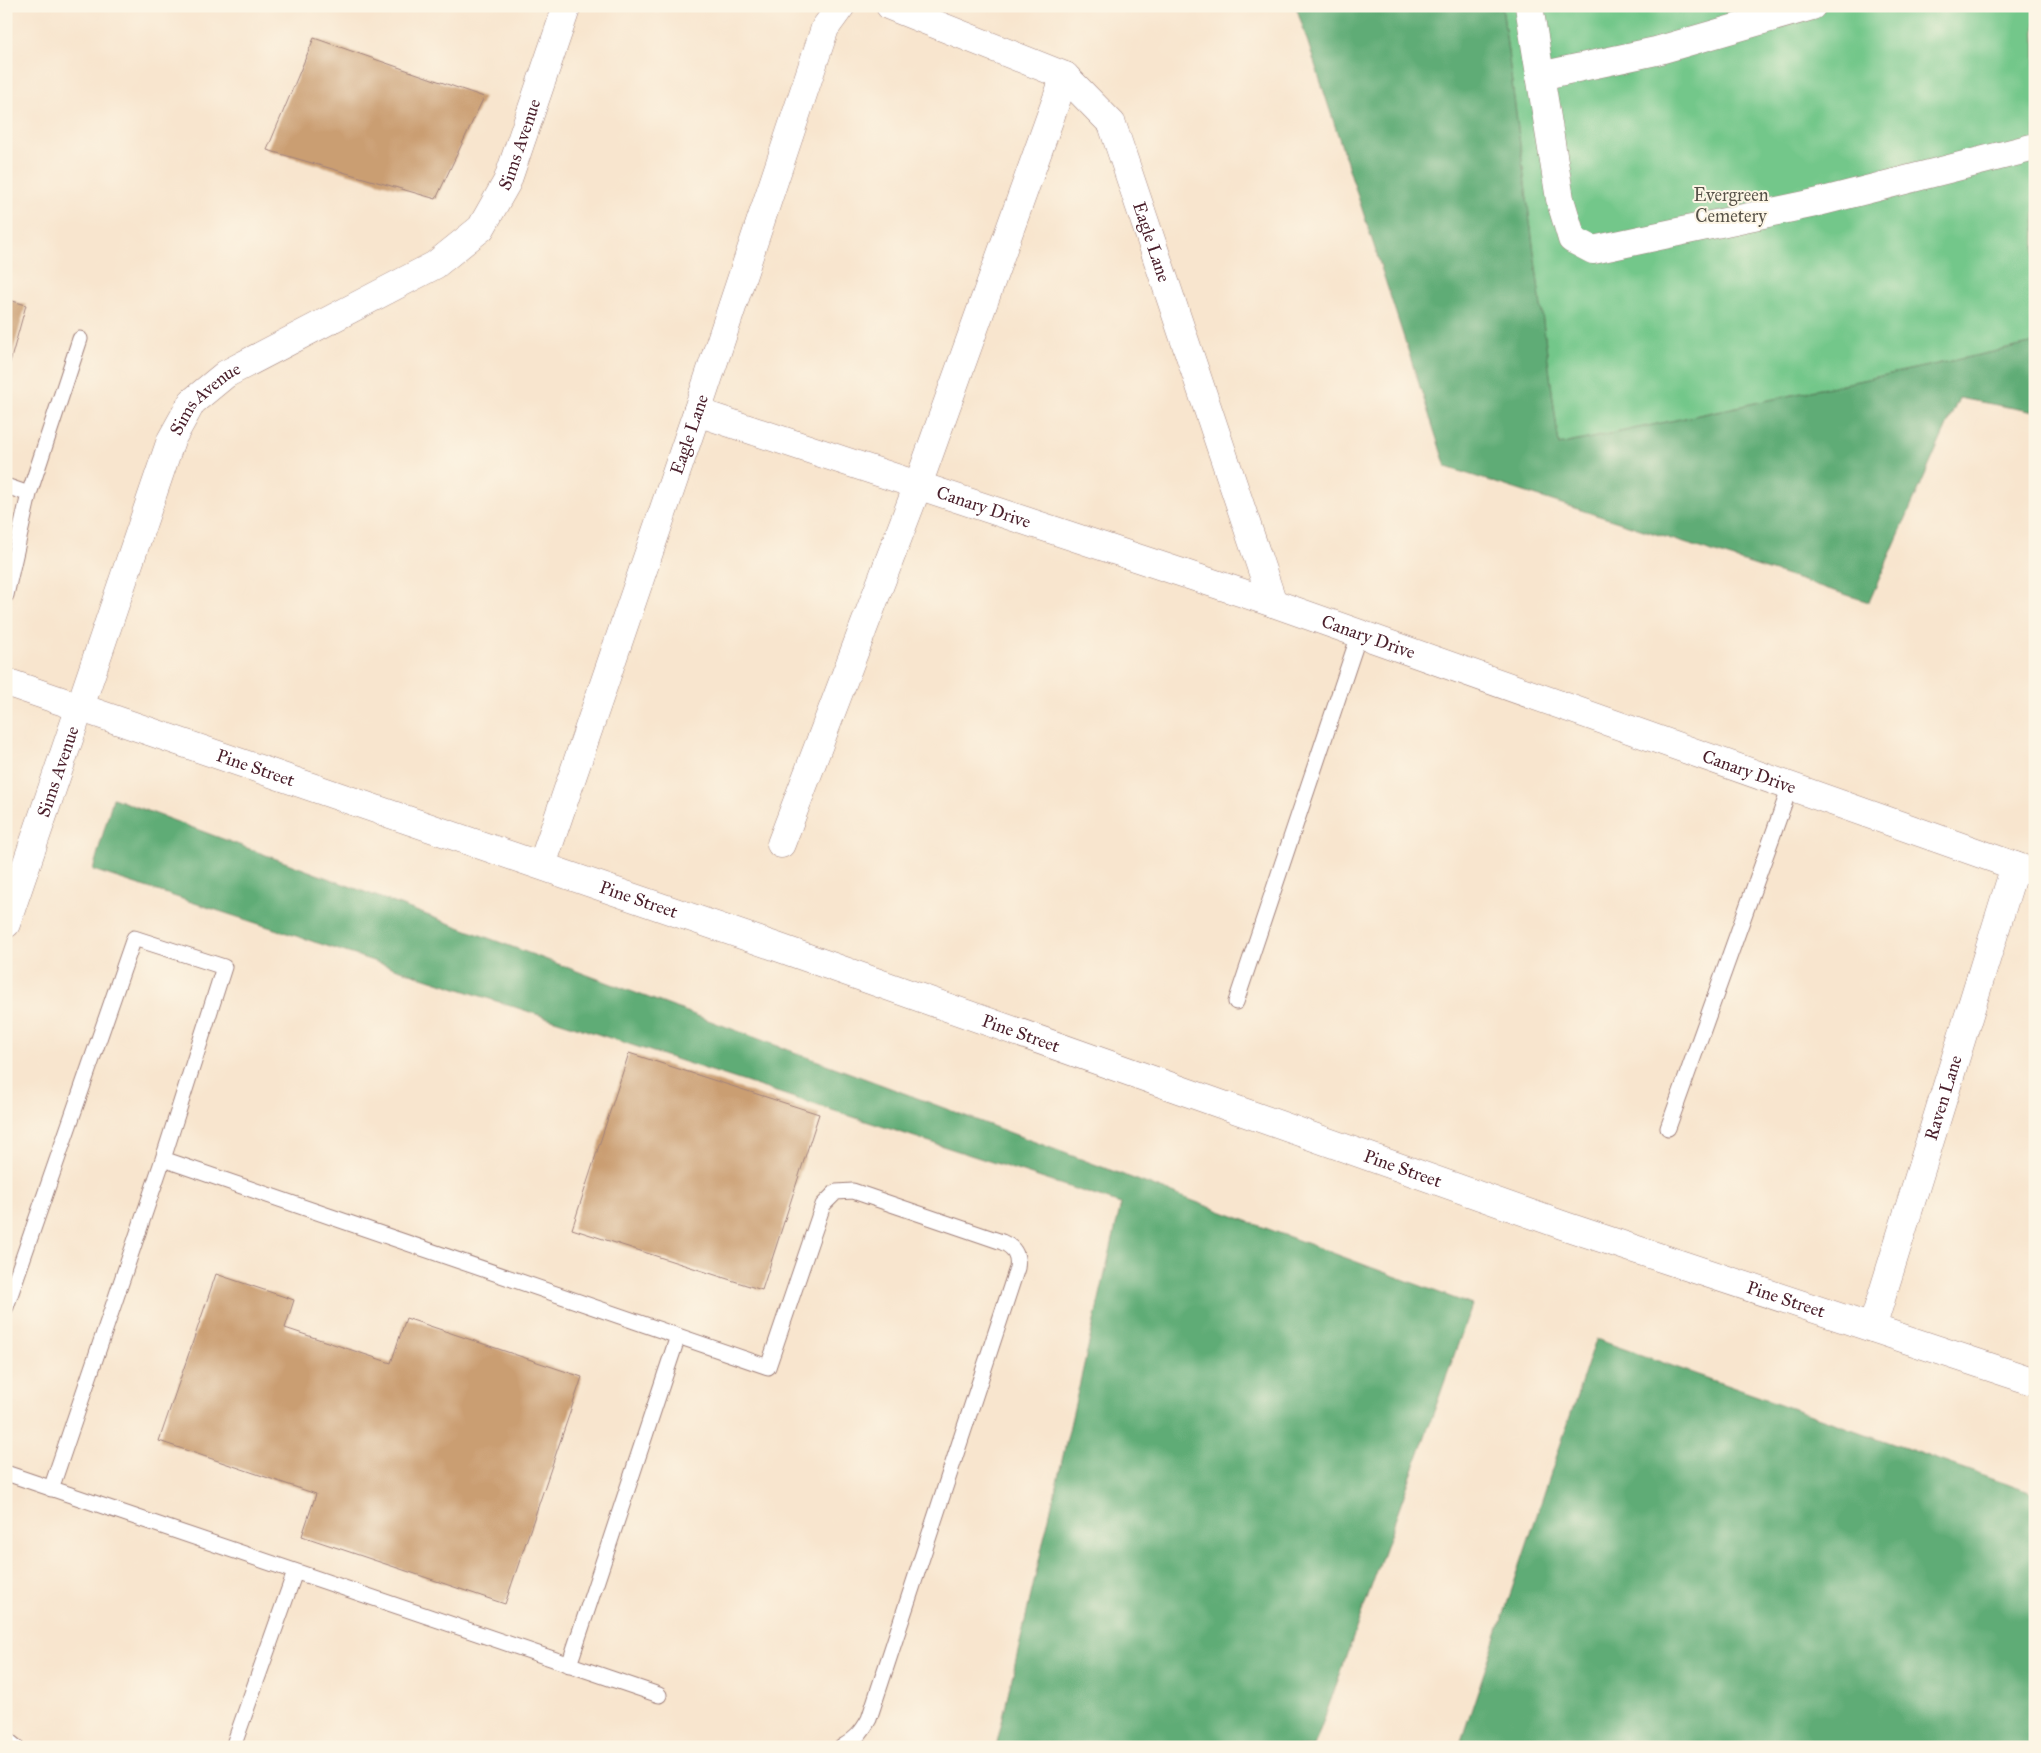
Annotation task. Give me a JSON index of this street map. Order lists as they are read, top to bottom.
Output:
{
  "streets": {
    "street": [
      "Sims Avenue",
      "Eagle Lane",
      "Canary Drive",
      "Pine Street",
      "Raven Lane"
    ]
  },
  "crossings": [
    ["Sims Avenue", "Pine Street"],
    ["Eagle Lane", "Canary Drive"],
    ["Eagle Lane", "Pine Street"],
    ["Canary Drive", "Raven Lane"],
    ["Pine Street", "Raven Lane"]
  ],
  "parks": ["Evergreen Cemetery"]
}
